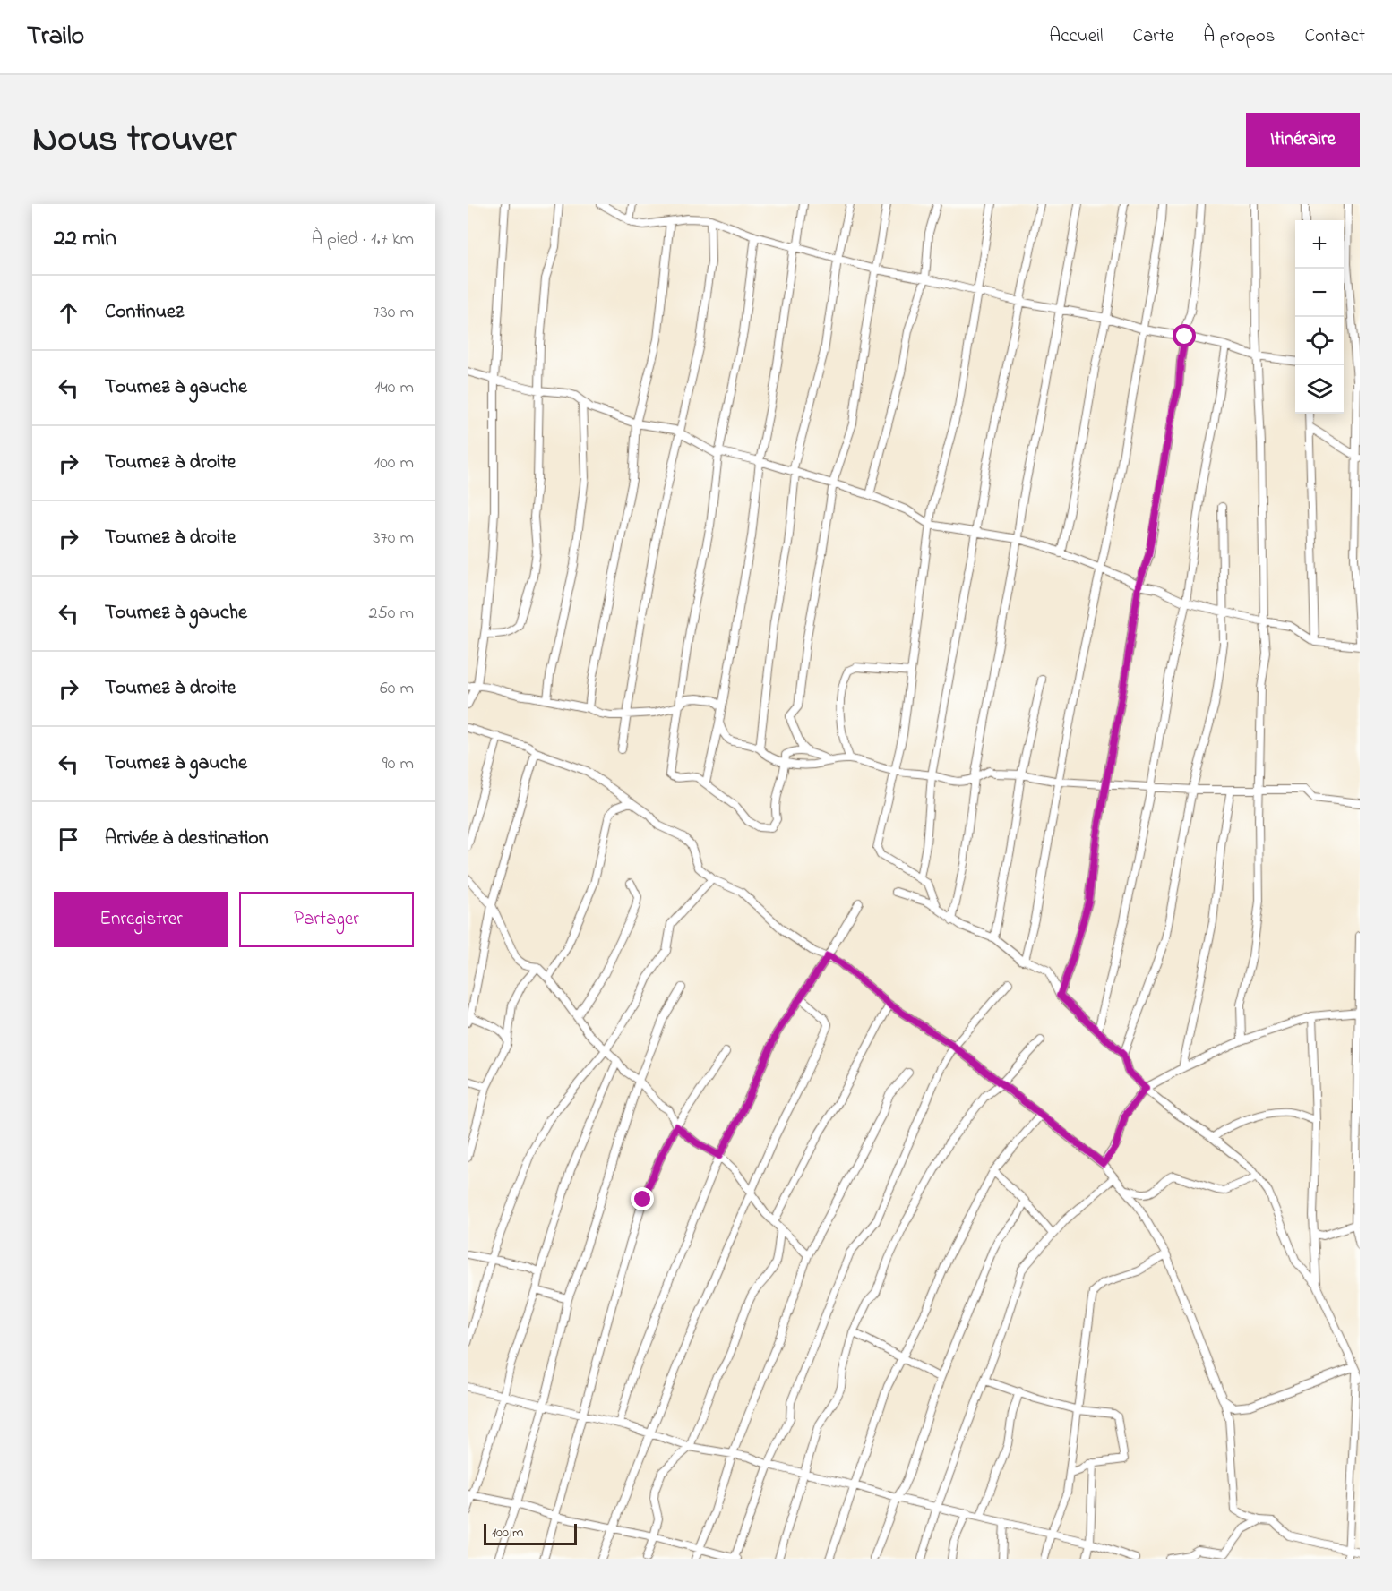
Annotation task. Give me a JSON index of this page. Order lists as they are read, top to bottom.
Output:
{
  "scale_bar": "100 m",
  "page": {
    "header": "Trailo",
    "nav": [
      "Accueil",
      "Carte",
      "À propos",
      "Contact"
    ],
    "title": "Nous trouver",
    "buttons": [
      "Itinéraire",
      ["Enregistrer", "Partager"]
    ],
    "heading": ["22 min", "À pied · 1.7 km"],
    "map_buttons": ["+", "−"],
    "list": [
      ["Continuez", "730 m"],
      ["Tournez à gauche", "140 m"],
      ["Tournez à droite", "100 m"],
      ["Tournez à droite", "370 m"],
      ["Tournez à gauche", "250 m"],
      ["Tournez à droite", "60 m"],
      ["Tournez à gauche", "90 m"],
      "Arrivée à destination"
    ],
    "scale": "100 m"
  }
}
